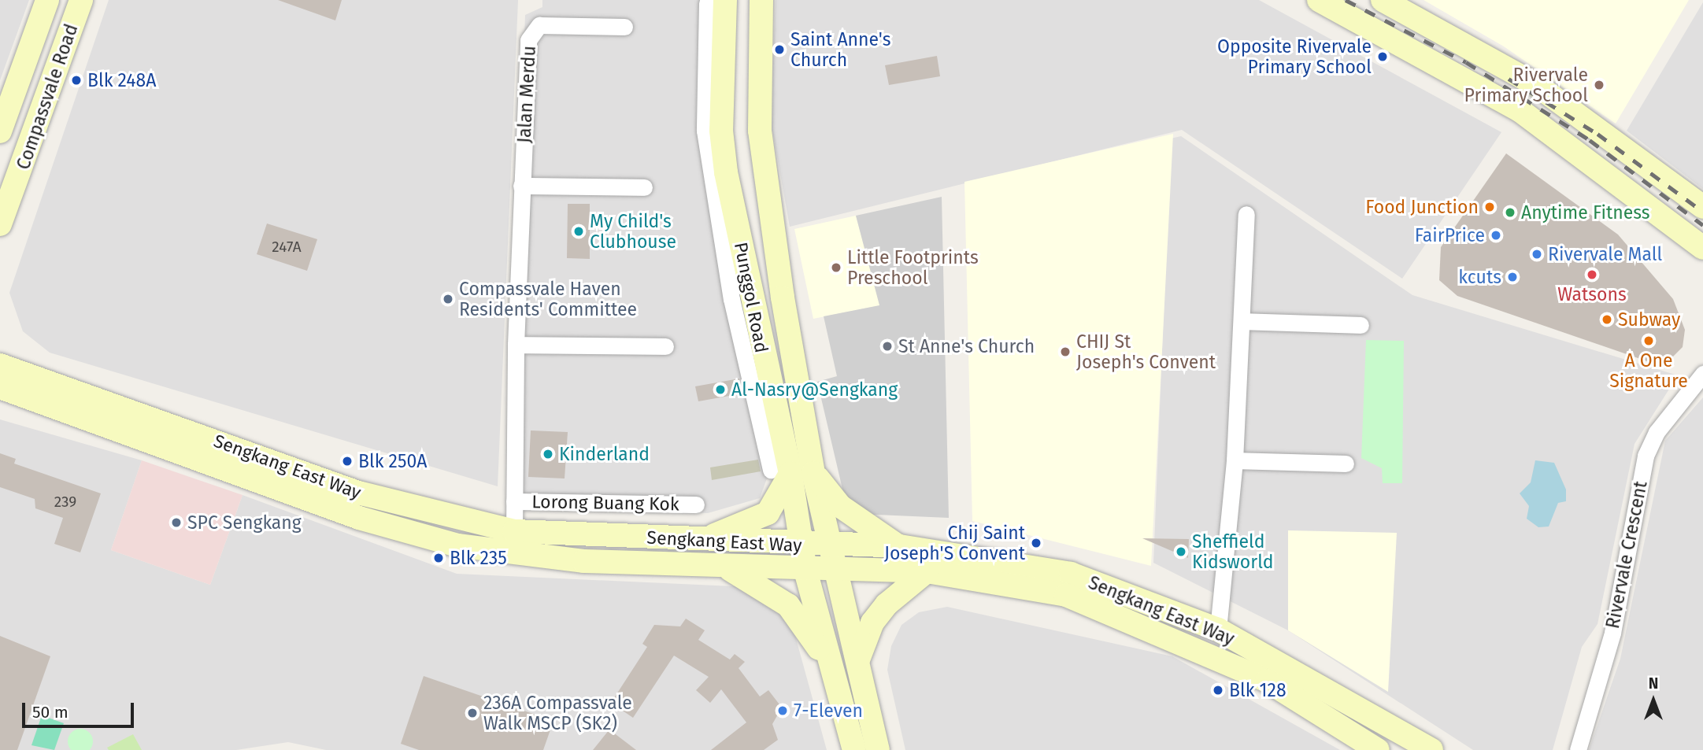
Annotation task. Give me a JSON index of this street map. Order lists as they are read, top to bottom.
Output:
{
  "streets": {
    "main road": ["Compassvale Road", "Punggol Road", "Sengkang East Way"],
    "street": ["Jalan Merdu", "Lorong Buang Kok", "Rivervale Crescent"]
  },
  "crossings": [
    ["Jalan Merdu", "Sengkang East Way"],
    ["Jalan Merdu", "Lorong Buang Kok"],
    ["Punggol Road", "Sengkang East Way"]
  ],
  "places": [
    "Saint Anne's Church",
    "Opposite Rivervale Primary School",
    "Blk 248A",
    "Rivervale Primary School",
    "Food Junction",
    "Anytime Fitness",
    "My Child's Clubhouse",
    "FairPrice",
    "Rivervale Mall",
    "Little Footprints Preschool",
    "Watsons",
    "kcuts",
    "Compassvale Haven Residents' Committee",
    "Subway",
    "A One Signature",
    "St Anne's Church",
    "CHIJ St Joseph's Convent",
    "Al-Nasry@Sengkang",
    "Kinderland",
    "Blk 250A",
    "SPC Sengkang",
    "Chij Saint Joseph'S Convent",
    "Sheffield Kidsworld",
    "Blk 235",
    "Blk 128",
    "7-Eleven",
    "236A Compassvale Walk MSCP (SK2)"
  ],
  "house_numbers": ["247A", "239"],
  "scale_bar": "50 m",
  "north": "top"
}
